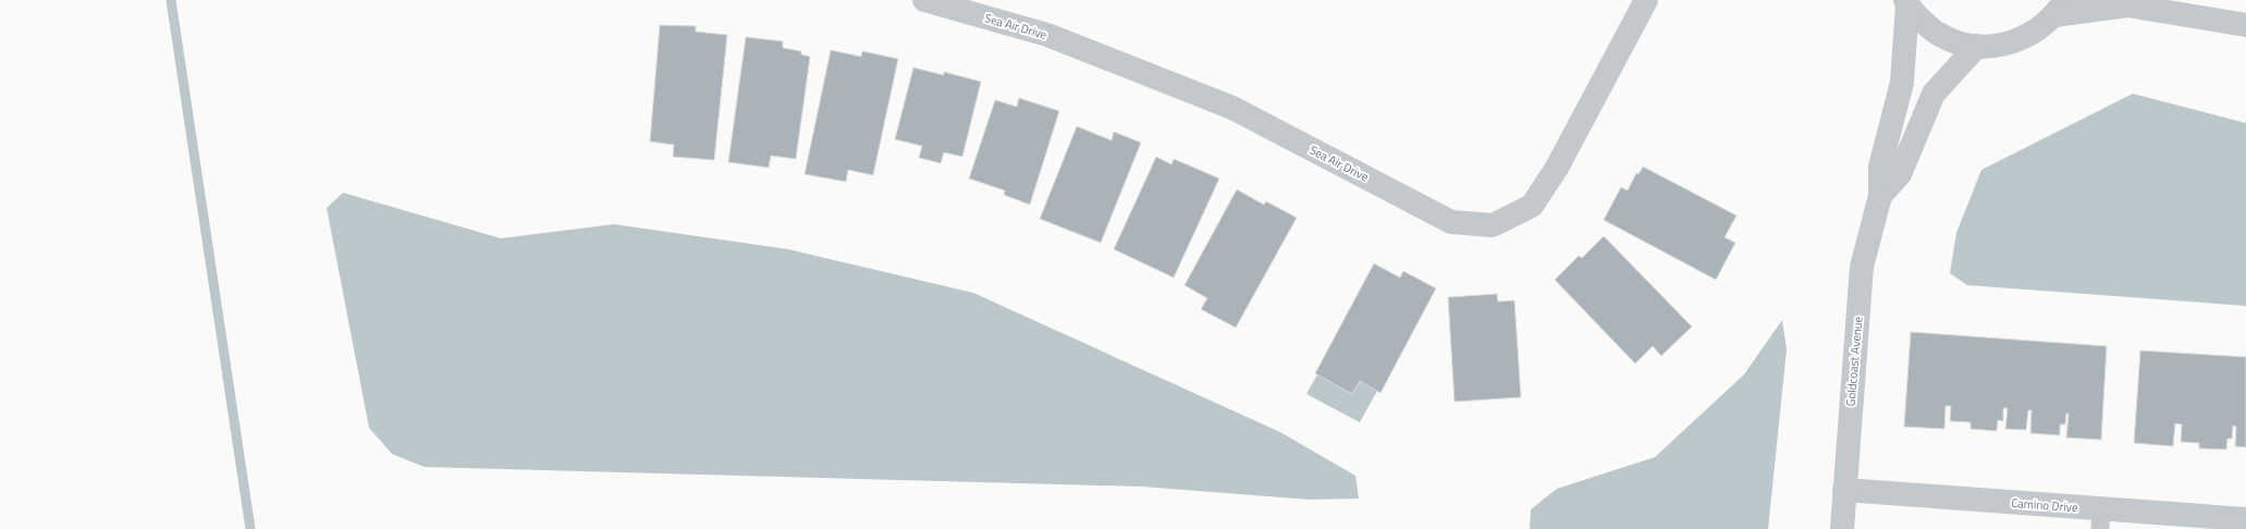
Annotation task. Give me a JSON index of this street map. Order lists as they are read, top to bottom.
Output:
{
  "streets": {
    "street": ["Sea Air Drive", "Goldcoast Avenue", "Camino Drive"]
  },
  "crossings": [
    ["Goldcoast Avenue", "Camino Drive"]
  ]
}
